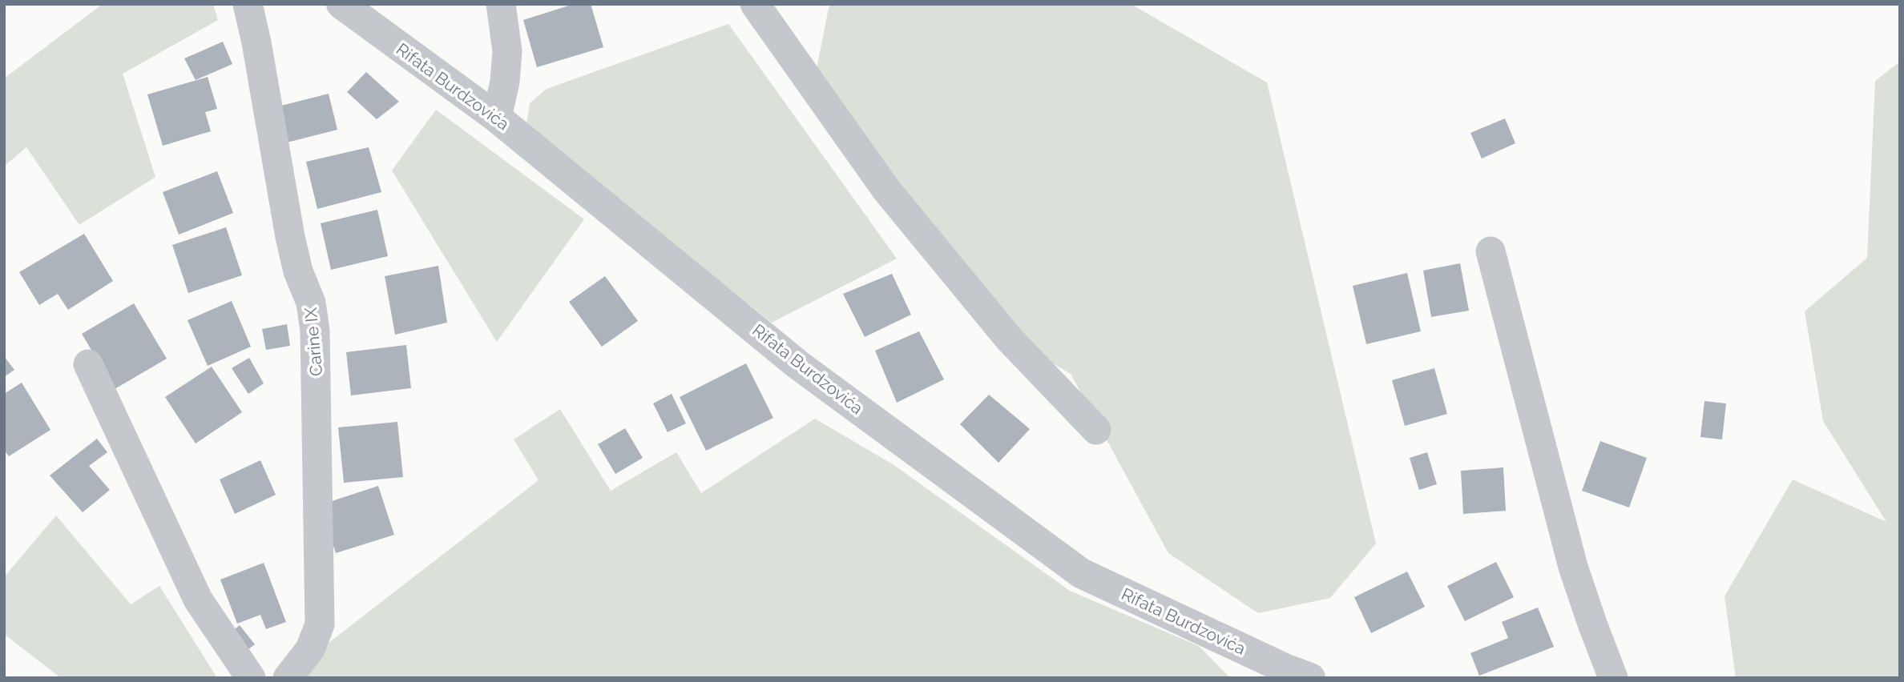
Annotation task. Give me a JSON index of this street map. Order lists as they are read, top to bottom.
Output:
{
  "streets": {
    "street": ["Rifata Burdzovića", "Carine IX"]
  }
}
